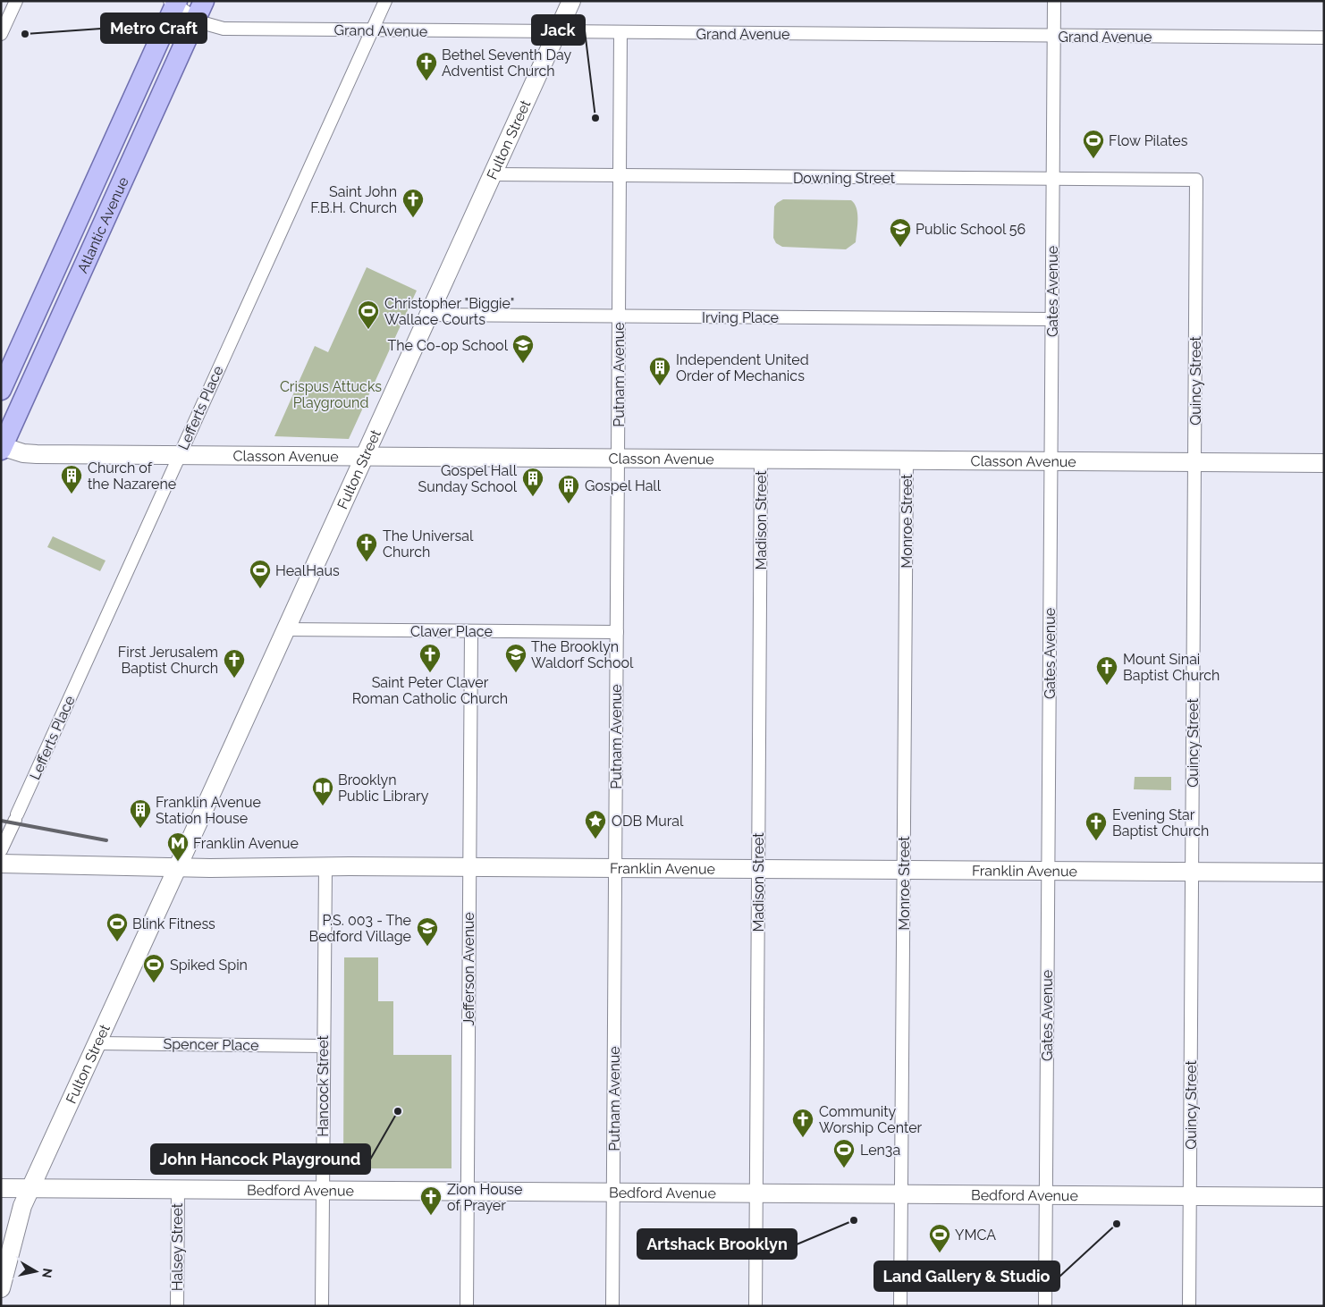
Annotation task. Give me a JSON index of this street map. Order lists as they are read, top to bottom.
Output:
{
  "streets": {
    "main road": [
      "Fulton Street",
      "Atlantic Avenue",
      "Classon Avenue",
      "Franklin Avenue",
      "Bedford Avenue"
    ],
    "street": [
      "Grand Avenue",
      "Downing Street",
      "Gates Avenue",
      "Irving Place",
      "Putnam Avenue",
      "Quincy Street",
      "Lefferts Place",
      "Madison Street",
      "Monroe Street",
      "Claver Place",
      "Jefferson Avenue",
      "Spencer Place",
      "Hancock Street",
      "Halsey Street"
    ]
  },
  "crossings": [
    ["Grand Avenue", "Fulton Street"],
    ["Grand Avenue", "Atlantic Avenue"],
    ["Grand Avenue", "Gates Avenue"],
    ["Grand Avenue", "Putnam Avenue"],
    ["Grand Avenue", "Lefferts Place"],
    ["Fulton Street", "Downing Street"],
    ["Fulton Street", "Irving Place"],
    ["Fulton Street", "Classon Avenue"],
    ["Fulton Street", "Claver Place"],
    ["Fulton Street", "Franklin Avenue"],
    ["Fulton Street", "Spencer Place"],
    ["Fulton Street", "Bedford Avenue"],
    ["Downing Street", "Gates Avenue"],
    ["Downing Street", "Putnam Avenue"],
    ["Downing Street", "Quincy Street"],
    ["Atlantic Avenue", "Classon Avenue"],
    ["Gates Avenue", "Irving Place"],
    ["Gates Avenue", "Classon Avenue"],
    ["Gates Avenue", "Franklin Avenue"],
    ["Gates Avenue", "Bedford Avenue"],
    ["Irving Place", "Putnam Avenue"],
    ["Putnam Avenue", "Classon Avenue"],
    ["Putnam Avenue", "Claver Place"],
    ["Putnam Avenue", "Franklin Avenue"],
    ["Putnam Avenue", "Bedford Avenue"],
    ["Quincy Street", "Classon Avenue"],
    ["Quincy Street", "Franklin Avenue"],
    ["Quincy Street", "Bedford Avenue"],
    ["Lefferts Place", "Classon Avenue"],
    ["Classon Avenue", "Madison Street"],
    ["Classon Avenue", "Monroe Street"],
    ["Madison Street", "Franklin Avenue"],
    ["Madison Street", "Bedford Avenue"],
    ["Monroe Street", "Franklin Avenue"],
    ["Monroe Street", "Bedford Avenue"],
    ["Claver Place", "Jefferson Avenue"],
    ["Franklin Avenue", "Jefferson Avenue"],
    ["Franklin Avenue", "Hancock Street"],
    ["Jefferson Avenue", "Bedford Avenue"],
    ["Spencer Place", "Hancock Street"],
    ["Hancock Street", "Bedford Avenue"],
    ["Bedford Avenue", "Halsey Street"]
  ],
  "parks": ["Crispus Attucks Playground"],
  "places": {
    "other": [
      "Metro Craft",
      "Jack",
      "John Hancock Playground",
      "Artshack Brooklyn",
      "Land Gallery & Studio"
    ],
    "church": [
      "Bethel Seventh Day Adventist Church",
      "Saint John F.B.H. Church",
      "The Universal Church",
      "Saint Peter Claver Roman Catholic Church",
      "First Jerusalem Baptist Church",
      "Mount Sinai Baptist Church",
      "Evening Star Baptist Church",
      "Community Worship Center",
      "Zion House of Prayer"
    ],
    "sports": [
      "Flow Pilates",
      "Christopher \"Biggie\" Wallace Courts",
      "HealHaus",
      "Blink Fitness",
      "Spiked Spin",
      "Len3a",
      "YMCA"
    ],
    "school or university": [
      "Public School 56",
      "The Co-op School",
      "The Brooklyn Waldorf School",
      "P.S. 003 - The Bedford Village"
    ],
    "building": [
      "Independent United Order of Mechanics",
      "Church of the Nazarene",
      "Gospel Hall Sunday School",
      "Gospel Hall",
      "Franklin Avenue Station House"
    ],
    "library": ["Brooklyn Public Library"],
    "place": ["ODB Mural"],
    "metro station": ["Franklin Avenue"]
  },
  "north": "right"
}
